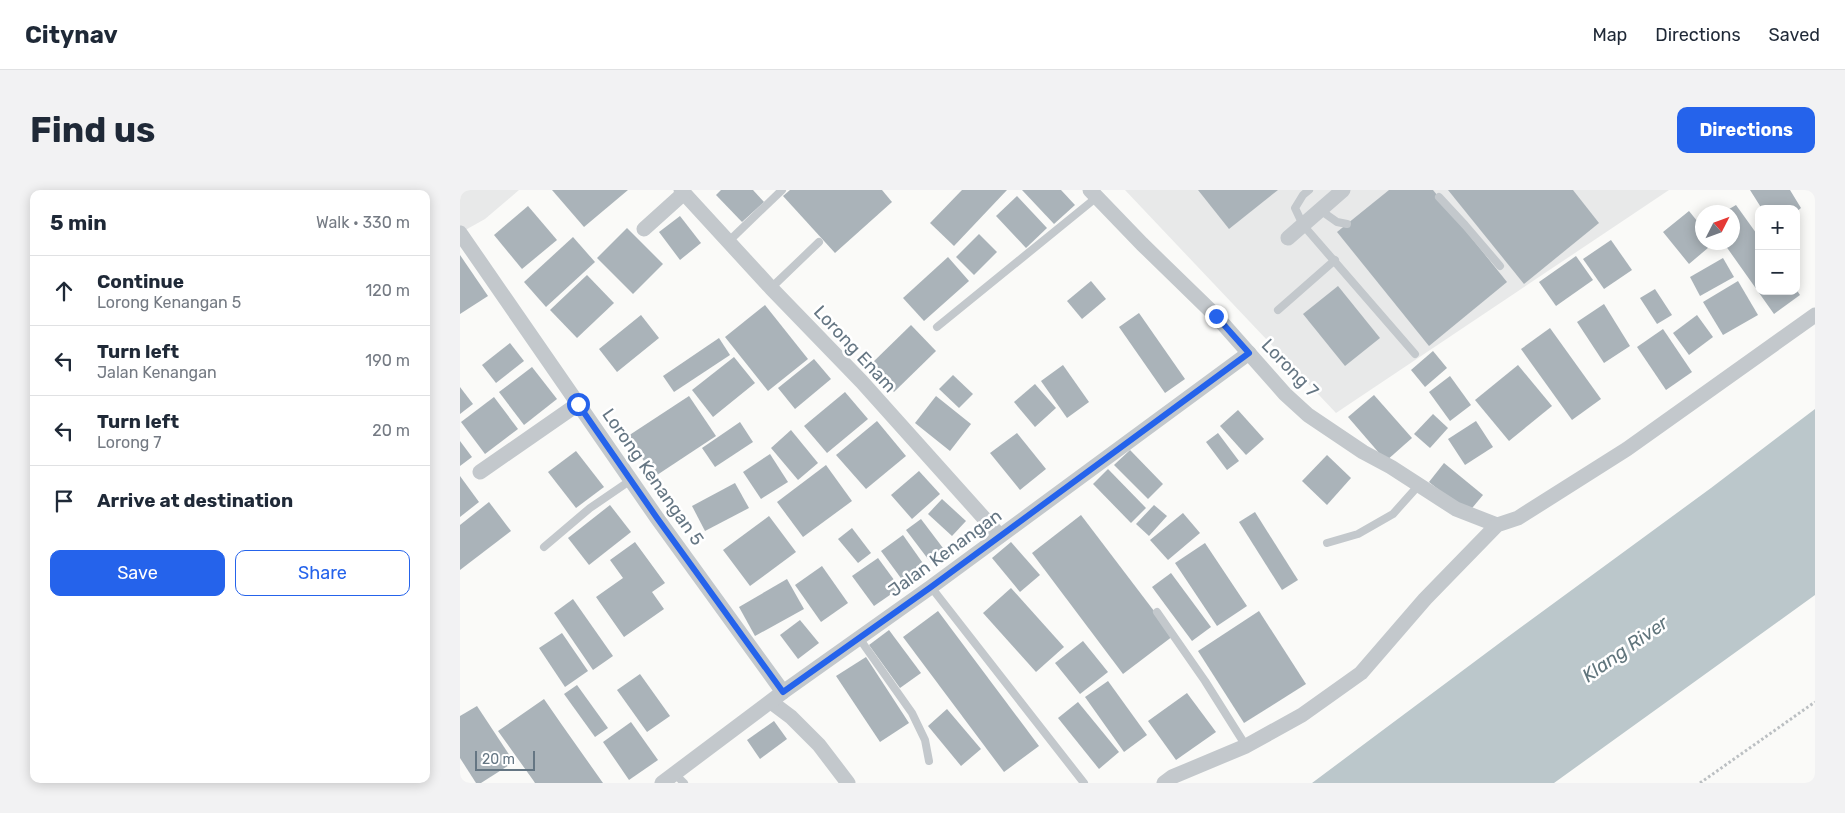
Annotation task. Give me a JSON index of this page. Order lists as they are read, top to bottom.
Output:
{
  "streets": {
    "street": [
      "Lorong Enam",
      "Lorong 7",
      "Lorong Kenangan 5",
      "Jalan Kenangan"
    ]
  },
  "crossings": [
    ["Lorong Enam", "Jalan Kenangan"],
    ["Lorong 7", "Jalan Kenangan"],
    ["Lorong Kenangan 5", "Jalan Kenangan"]
  ],
  "water": ["Klang River"],
  "scale_bar": "20 m",
  "north": "top right",
  "page": {
    "header": "Citynav",
    "nav": ["Map", "Directions", "Saved"],
    "buttons": [
      "Directions",
      ["Save", "Share"]
    ],
    "title": "Find us",
    "heading": ["5 min", "Walk · 330 m"],
    "map_buttons": ["+", "−"],
    "list": [
      ["Continue", "Lorong Kenangan 5", "120 m"],
      ["Turn left", "Jalan Kenangan", "190 m"],
      ["Turn left", "Lorong 7", "20 m"],
      "Arrive at destination"
    ],
    "scale": "20 m"
  }
}
